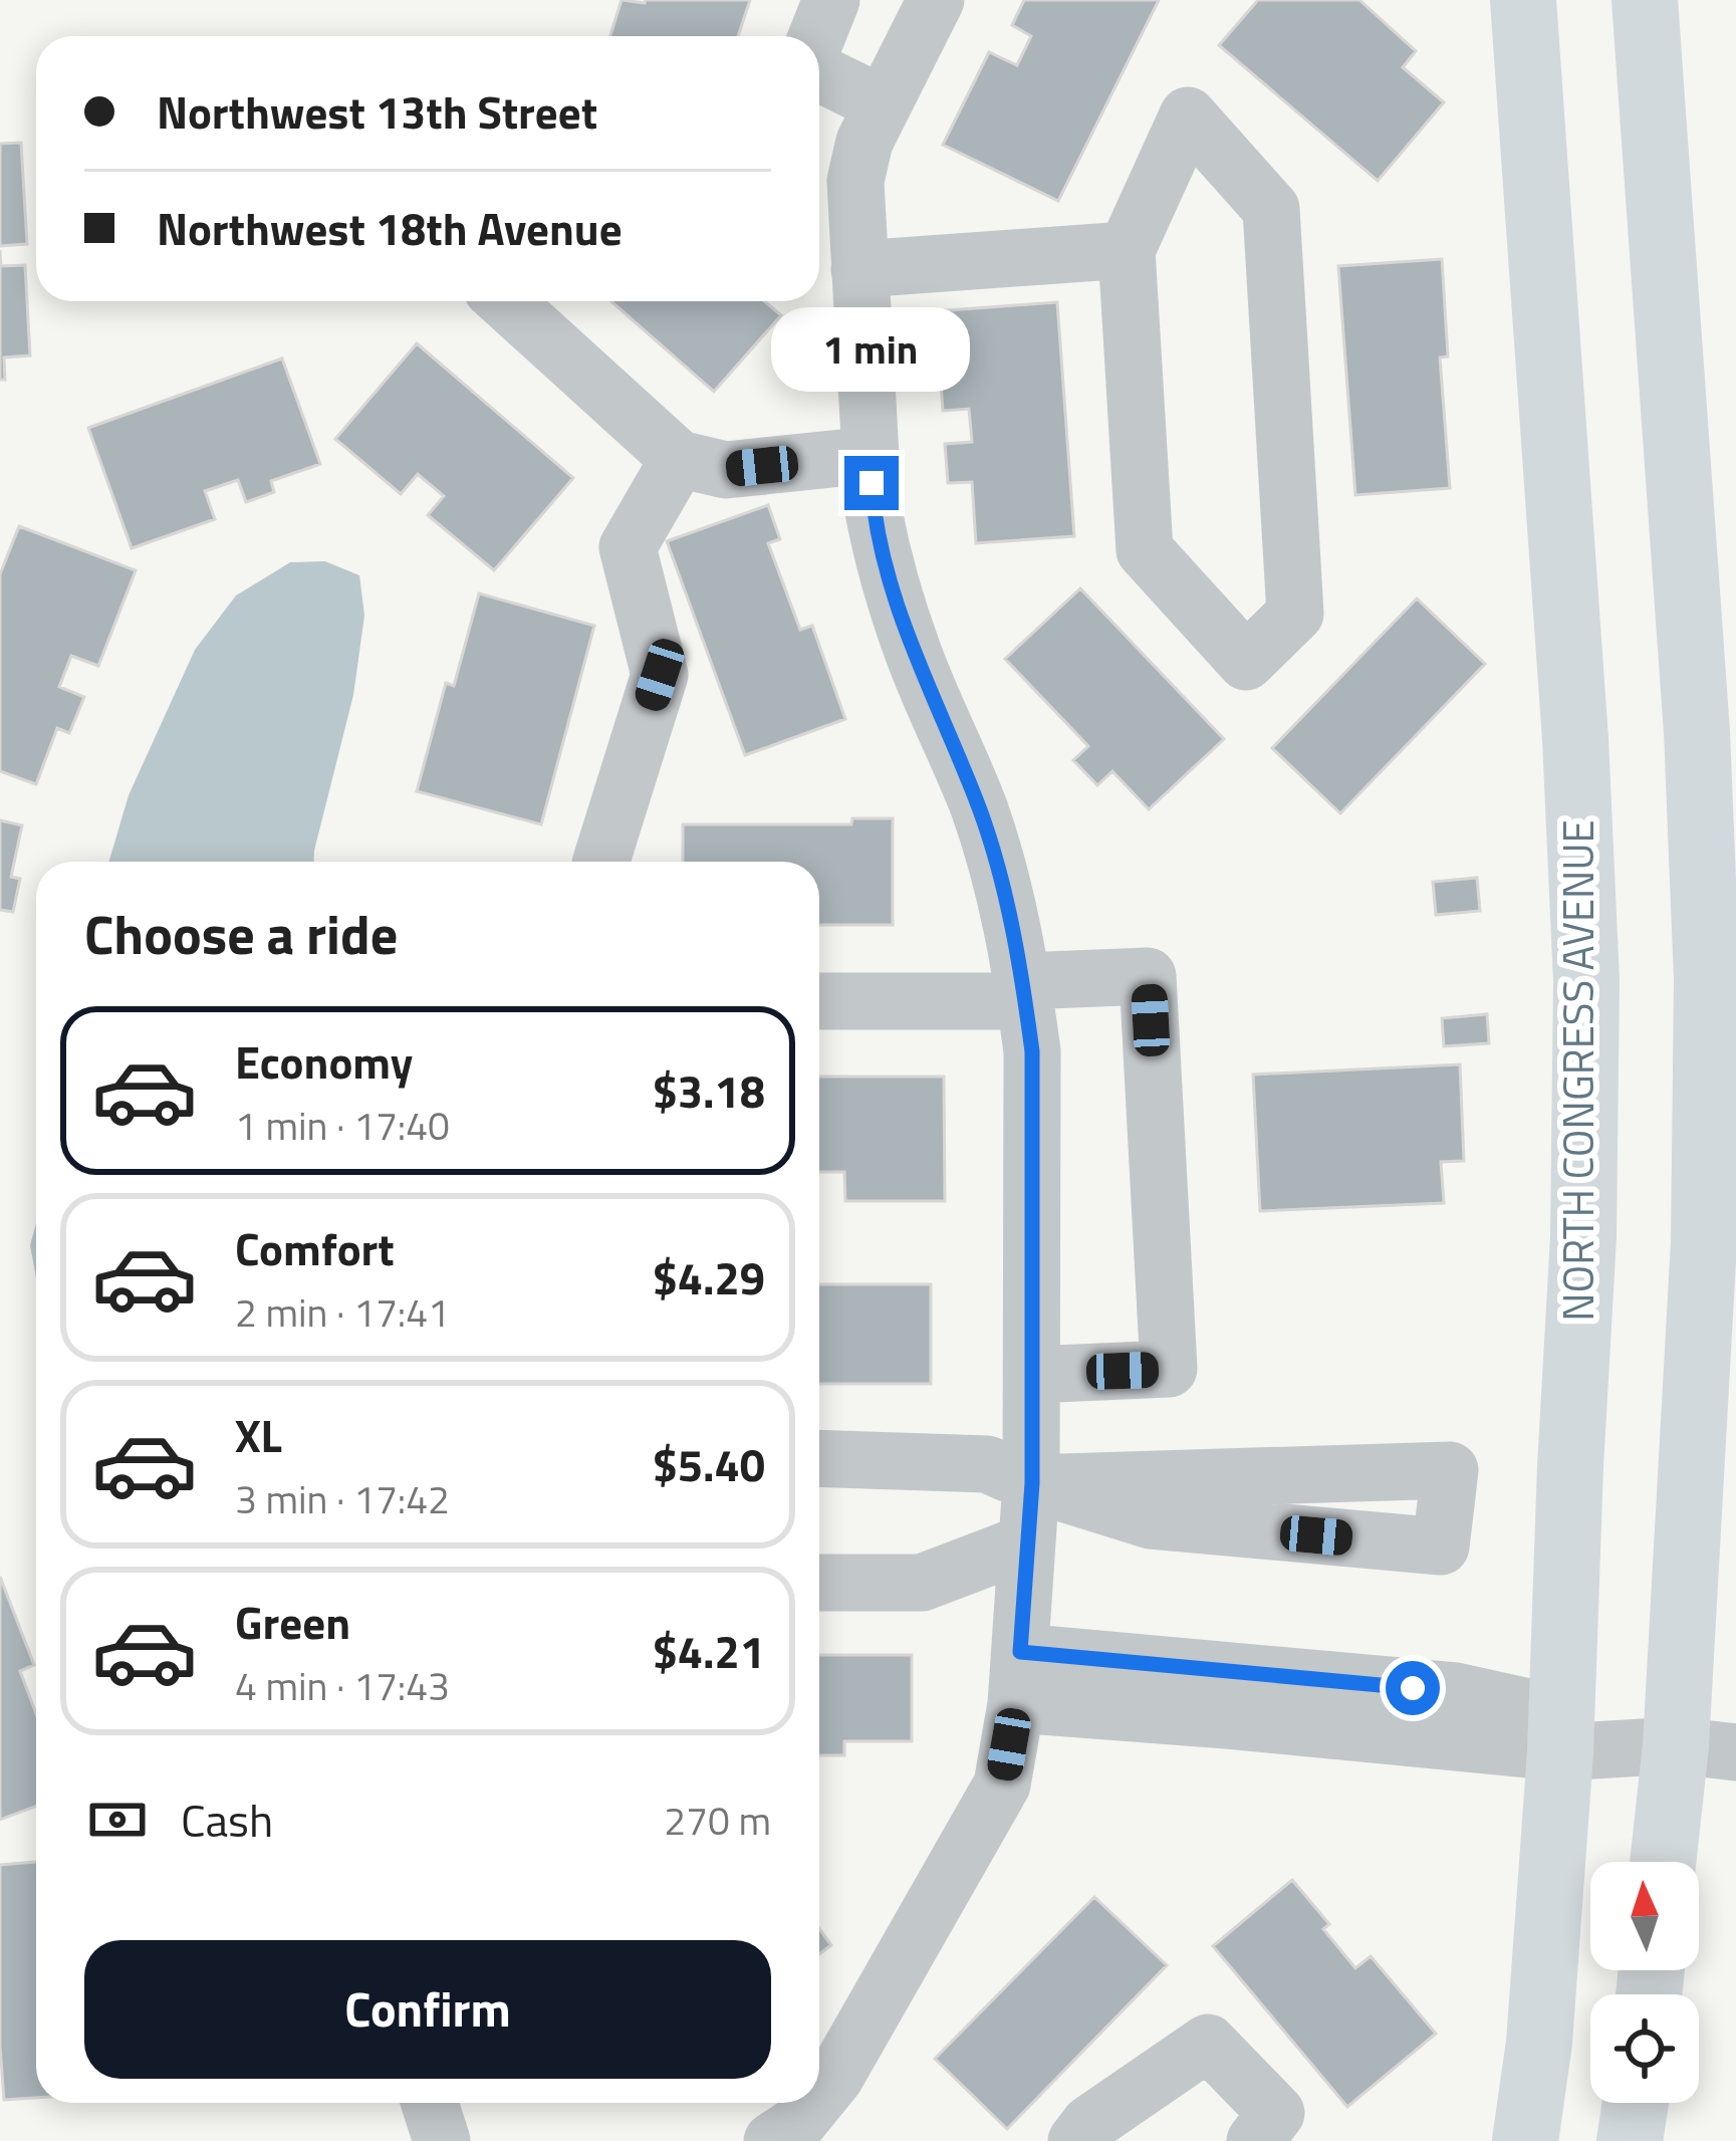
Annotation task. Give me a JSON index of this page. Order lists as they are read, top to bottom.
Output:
{
  "streets": {
    "main road": ["NORTH CONGRESS AVENUE"]
  },
  "north": "top",
  "page": {
    "banner": ["Northwest 13th Street", "Northwest 18th Avenue"],
    "bubble": "1 min",
    "heading": "Choose a ride",
    "list": [
      {
        "name": "Economy",
        "note": "1 min · 17:40",
        "value": "$3.18"
      },
      {
        "name": "Comfort",
        "note": "2 min · 17:41",
        "value": "$4.29"
      },
      {
        "name": "XL",
        "note": "3 min · 17:42",
        "value": "$5.40"
      },
      {
        "name": "Green",
        "note": "4 min · 17:43",
        "value": "$4.21"
      }
    ],
    "pay": ["Cash", "270 m"],
    "buttons": "Confirm"
  }
}
